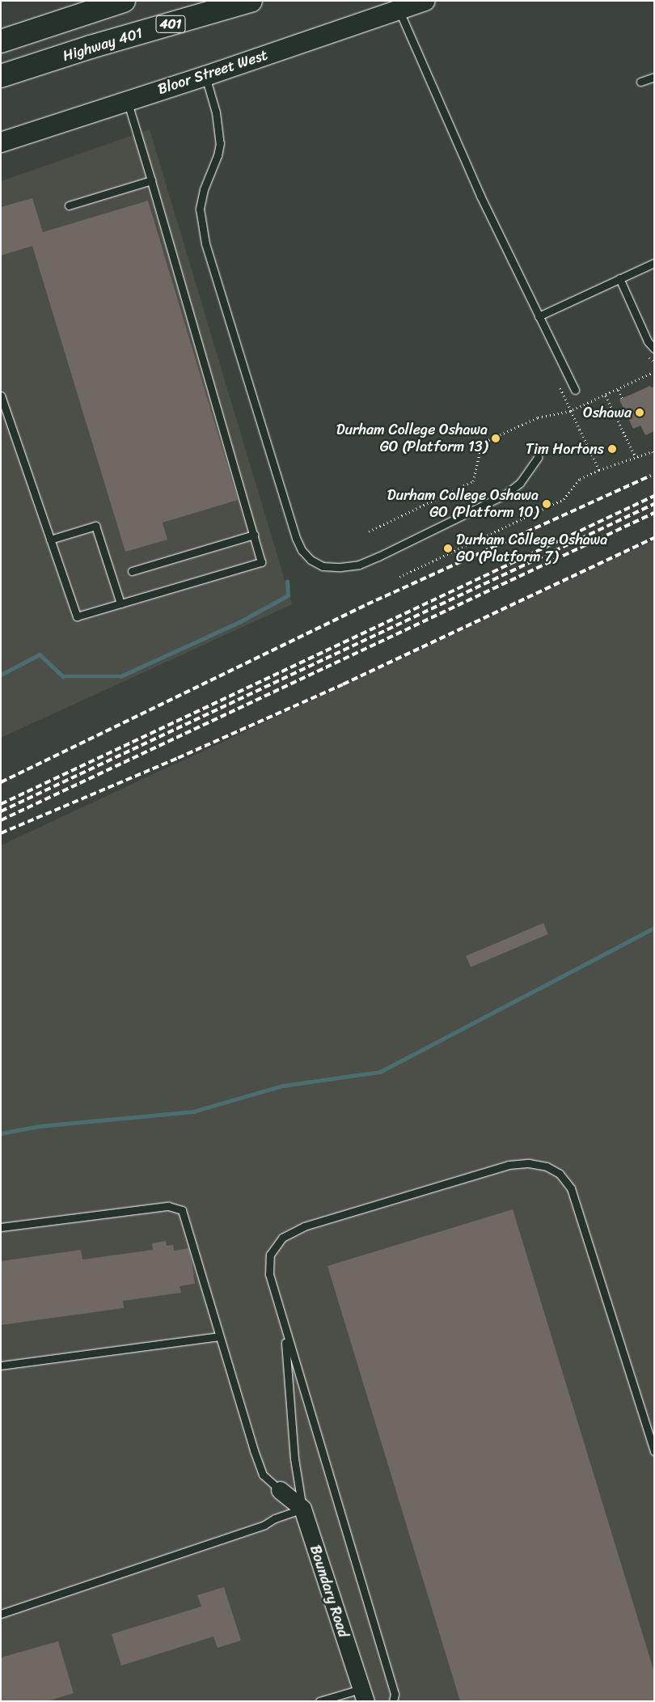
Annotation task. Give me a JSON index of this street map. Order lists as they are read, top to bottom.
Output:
{
  "streets": {
    "highway": ["401", "Highway 401"],
    "main road": ["Bloor Street West"],
    "street": ["Boundary Road"]
  },
  "places": [
    "Oshawa",
    "Durham College Oshawa GO (Platform 13)",
    "Tim Hortons",
    "Durham College Oshawa GO (Platform 10)",
    "Durham College Oshawa GO (Platform 7)"
  ]
}
